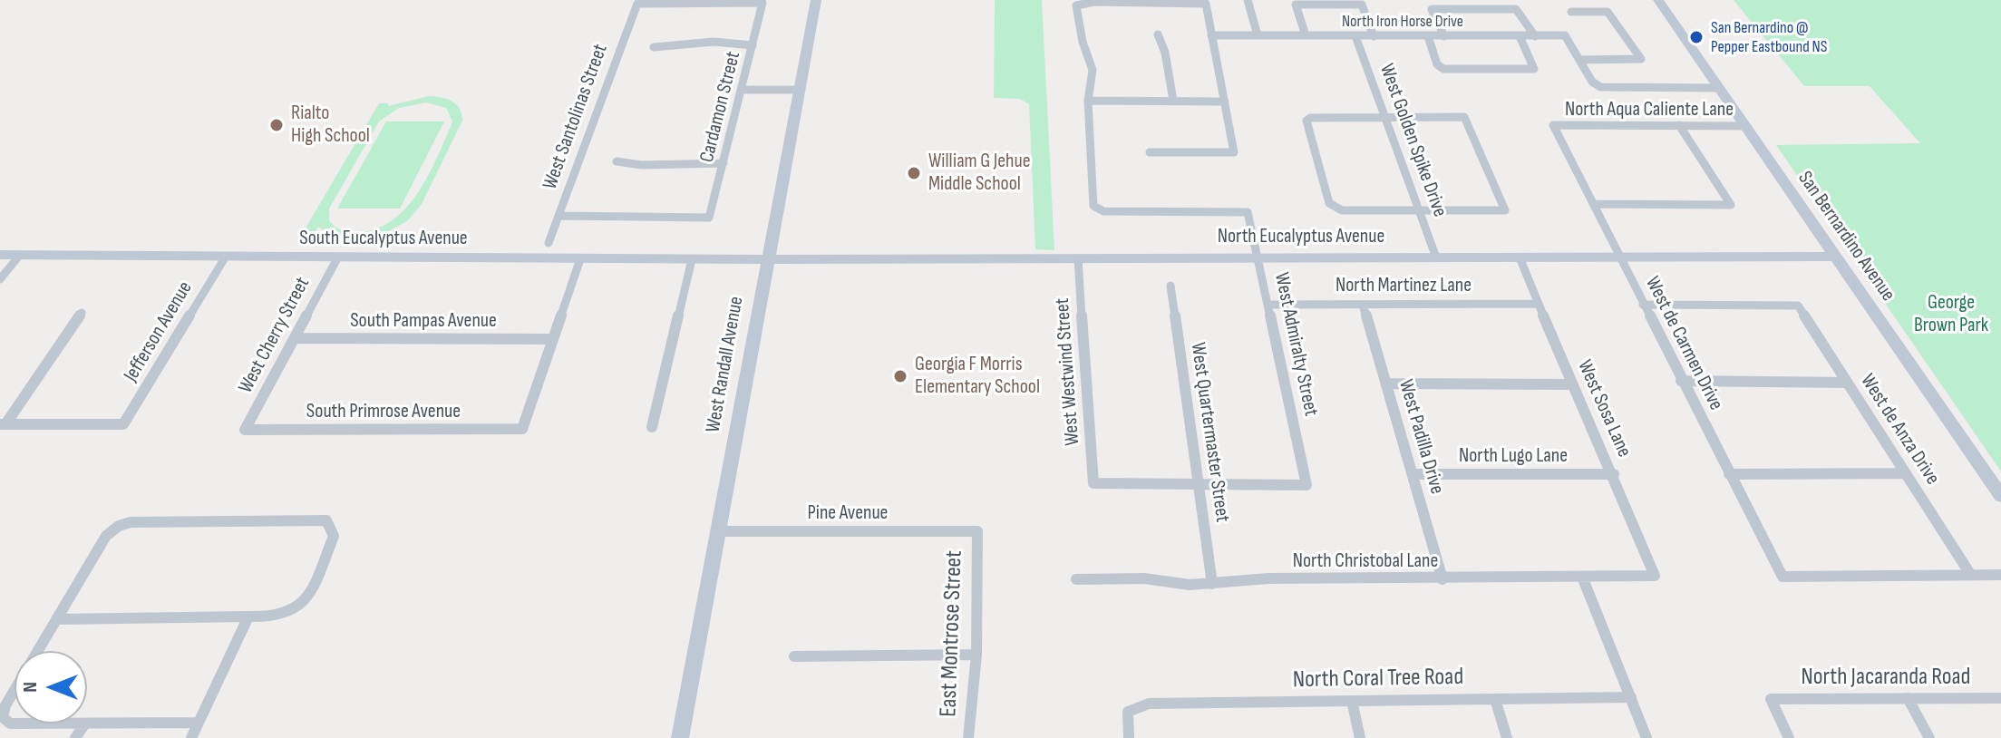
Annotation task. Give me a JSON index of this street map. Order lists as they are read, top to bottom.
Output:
{
  "streets": {
    "street": [
      "North Iron Horse Drive",
      "Cardamon Street",
      "North Aqua Caliente Lane",
      "West Santolinas Street",
      "West Golden Spike Drive",
      "North Eucalyptus Avenue",
      "San Bernardino Avenue",
      "South Eucalyptus Avenue",
      "North Martinez Lane",
      "South Pampas Avenue",
      "Jefferson Avenue",
      "West Cherry Street",
      "West de Carmen Drive",
      "West Admiralty Street",
      "West Randall Avenue",
      "West Westwind Street",
      "West Sosa Lane",
      "South Primrose Avenue",
      "West de Anza Drive",
      "West Quartermaster Street",
      "West Padilla Drive",
      "North Lugo Lane",
      "Pine Avenue",
      "North Christobal Lane",
      "East Montrose Street",
      "North Jacaranda Road",
      "North Coral Tree Road"
    ]
  },
  "crossings": [
    ["North Iron Horse Drive", "West Golden Spike Drive"],
    ["Cardamon Street", "West Santolinas Street"],
    ["North Aqua Caliente Lane", "San Bernardino Avenue"],
    ["North Aqua Caliente Lane", "West de Carmen Drive"],
    ["West Golden Spike Drive", "North Eucalyptus Avenue"],
    ["North Eucalyptus Avenue", "San Bernardino Avenue"],
    ["North Eucalyptus Avenue", "South Eucalyptus Avenue"],
    ["North Eucalyptus Avenue", "West de Carmen Drive"],
    ["North Eucalyptus Avenue", "West Admiralty Street"],
    ["North Eucalyptus Avenue", "West Randall Avenue"],
    ["North Eucalyptus Avenue", "West Westwind Street"],
    ["North Eucalyptus Avenue", "West Sosa Lane"],
    ["South Eucalyptus Avenue", "Jefferson Avenue"],
    ["South Eucalyptus Avenue", "West Cherry Street"],
    ["South Eucalyptus Avenue", "West Randall Avenue"],
    ["North Martinez Lane", "West Admiralty Street"],
    ["North Martinez Lane", "West Sosa Lane"],
    ["North Martinez Lane", "West Padilla Drive"],
    ["South Pampas Avenue", "West Cherry Street"],
    ["South Pampas Avenue", "South Primrose Avenue"],
    ["West Cherry Street", "South Primrose Avenue"],
    ["West de Carmen Drive", "West de Anza Drive"],
    ["West Admiralty Street", "West Westwind Street"],
    ["West Admiralty Street", "West Quartermaster Street"],
    ["West Randall Avenue", "Pine Avenue"],
    ["West Westwind Street", "West Quartermaster Street"],
    ["West Sosa Lane", "North Lugo Lane"],
    ["West Sosa Lane", "North Christobal Lane"],
    ["West Quartermaster Street", "North Christobal Lane"],
    ["West Padilla Drive", "North Lugo Lane"],
    ["West Padilla Drive", "North Christobal Lane"],
    ["Pine Avenue", "East Montrose Street"]
  ],
  "parks": ["George Brown Park"],
  "places": [
    "San Bernardino @ Pepper Eastbound NS",
    "Rialto High School",
    "William G Jehue Middle School",
    "Georgia F Morris Elementary School"
  ],
  "north": "left"
}
